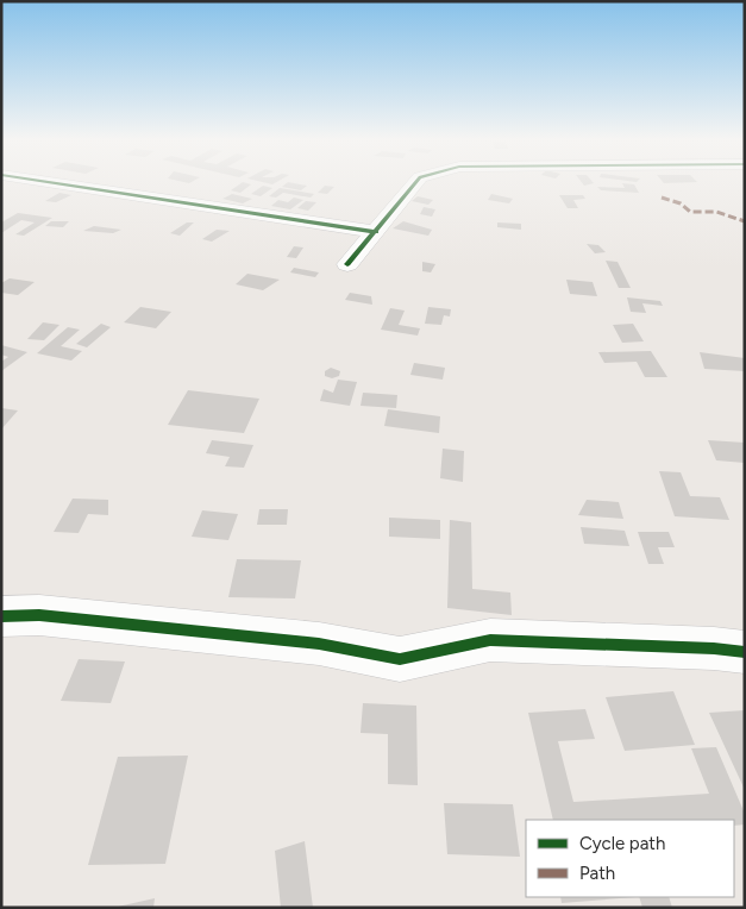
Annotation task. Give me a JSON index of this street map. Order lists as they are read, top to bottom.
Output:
{
  "legend": ["Cycle path", "Path"]
}
